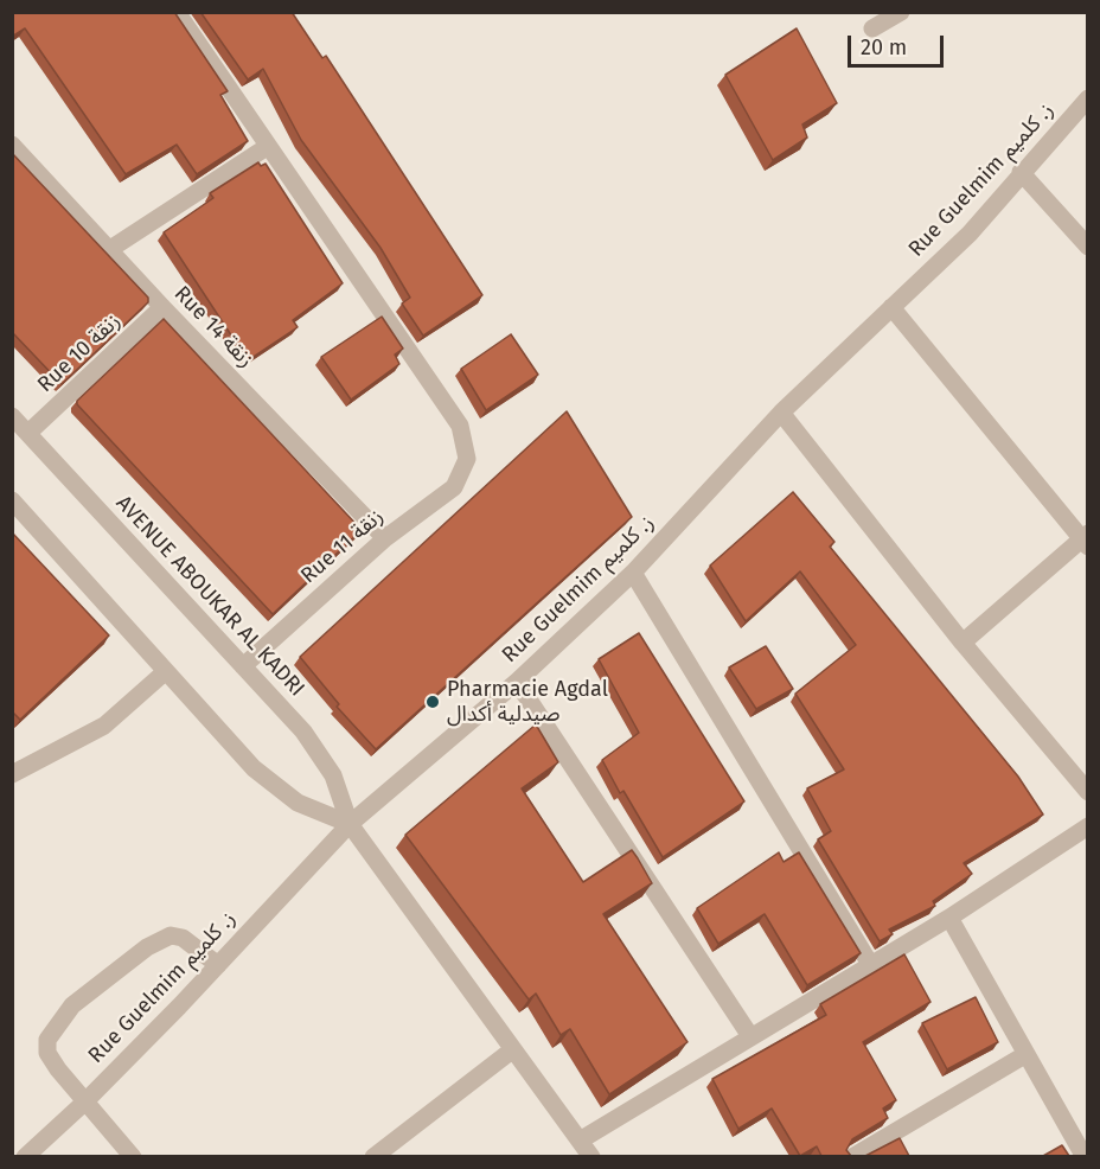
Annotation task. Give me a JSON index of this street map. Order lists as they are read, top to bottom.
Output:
{
  "streets": {
    "street": [
      "Rue Guelmim ز. كلميم",
      "Rue 14 زنقة",
      "Rue 10 زنقة",
      "Rue 11 زنقة",
      "AVENUE ABOUKAR AL KADRI"
    ]
  },
  "crossings": [
    ["Rue Guelmim ز. كلميم", "AVENUE ABOUKAR AL KADRI"],
    ["Rue 14 زنقة", "Rue 10 زنقة"],
    ["Rue 14 زنقة", "Rue 11 زنقة"],
    ["Rue 10 زنقة", "AVENUE ABOUKAR AL KADRI"],
    ["Rue 11 زنقة", "AVENUE ABOUKAR AL KADRI"]
  ],
  "places": ["Pharmacie Agdal صيدلية أكدال"],
  "scale_bar": "20 m"
}
